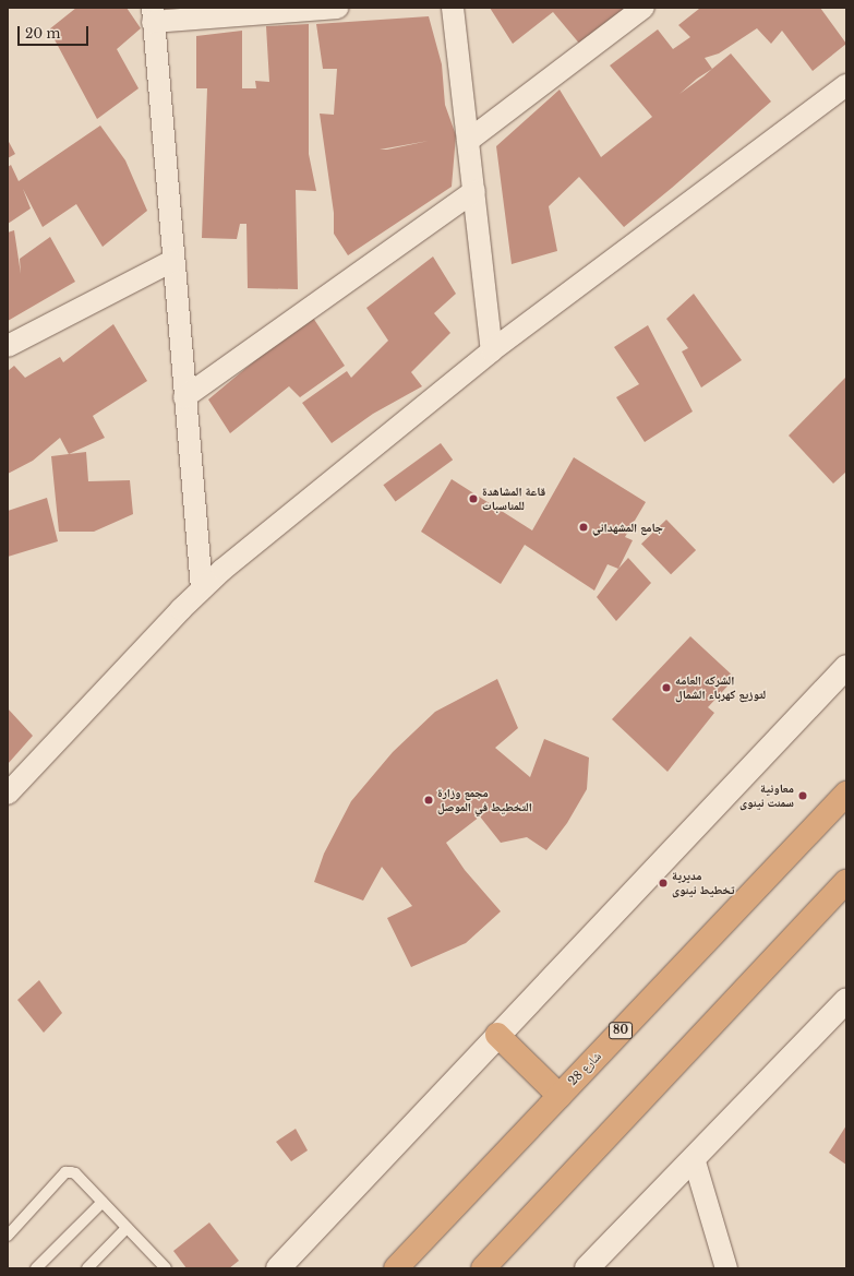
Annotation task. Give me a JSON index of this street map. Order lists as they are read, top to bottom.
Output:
{
  "streets": {
    "highway": ["80", "شارع 28"]
  },
  "places": [
    "قاعة المشاهدة للمناسبات",
    "جامع المشهداني",
    "الشركه العامه لتوزيع كهرباء الشمال",
    "معاونية سمنت نينوى",
    "مجمع وزارة التخطيط في الموصل",
    "مديرية تخطيط نينوى"
  ],
  "scale_bar": "20 m"
}
